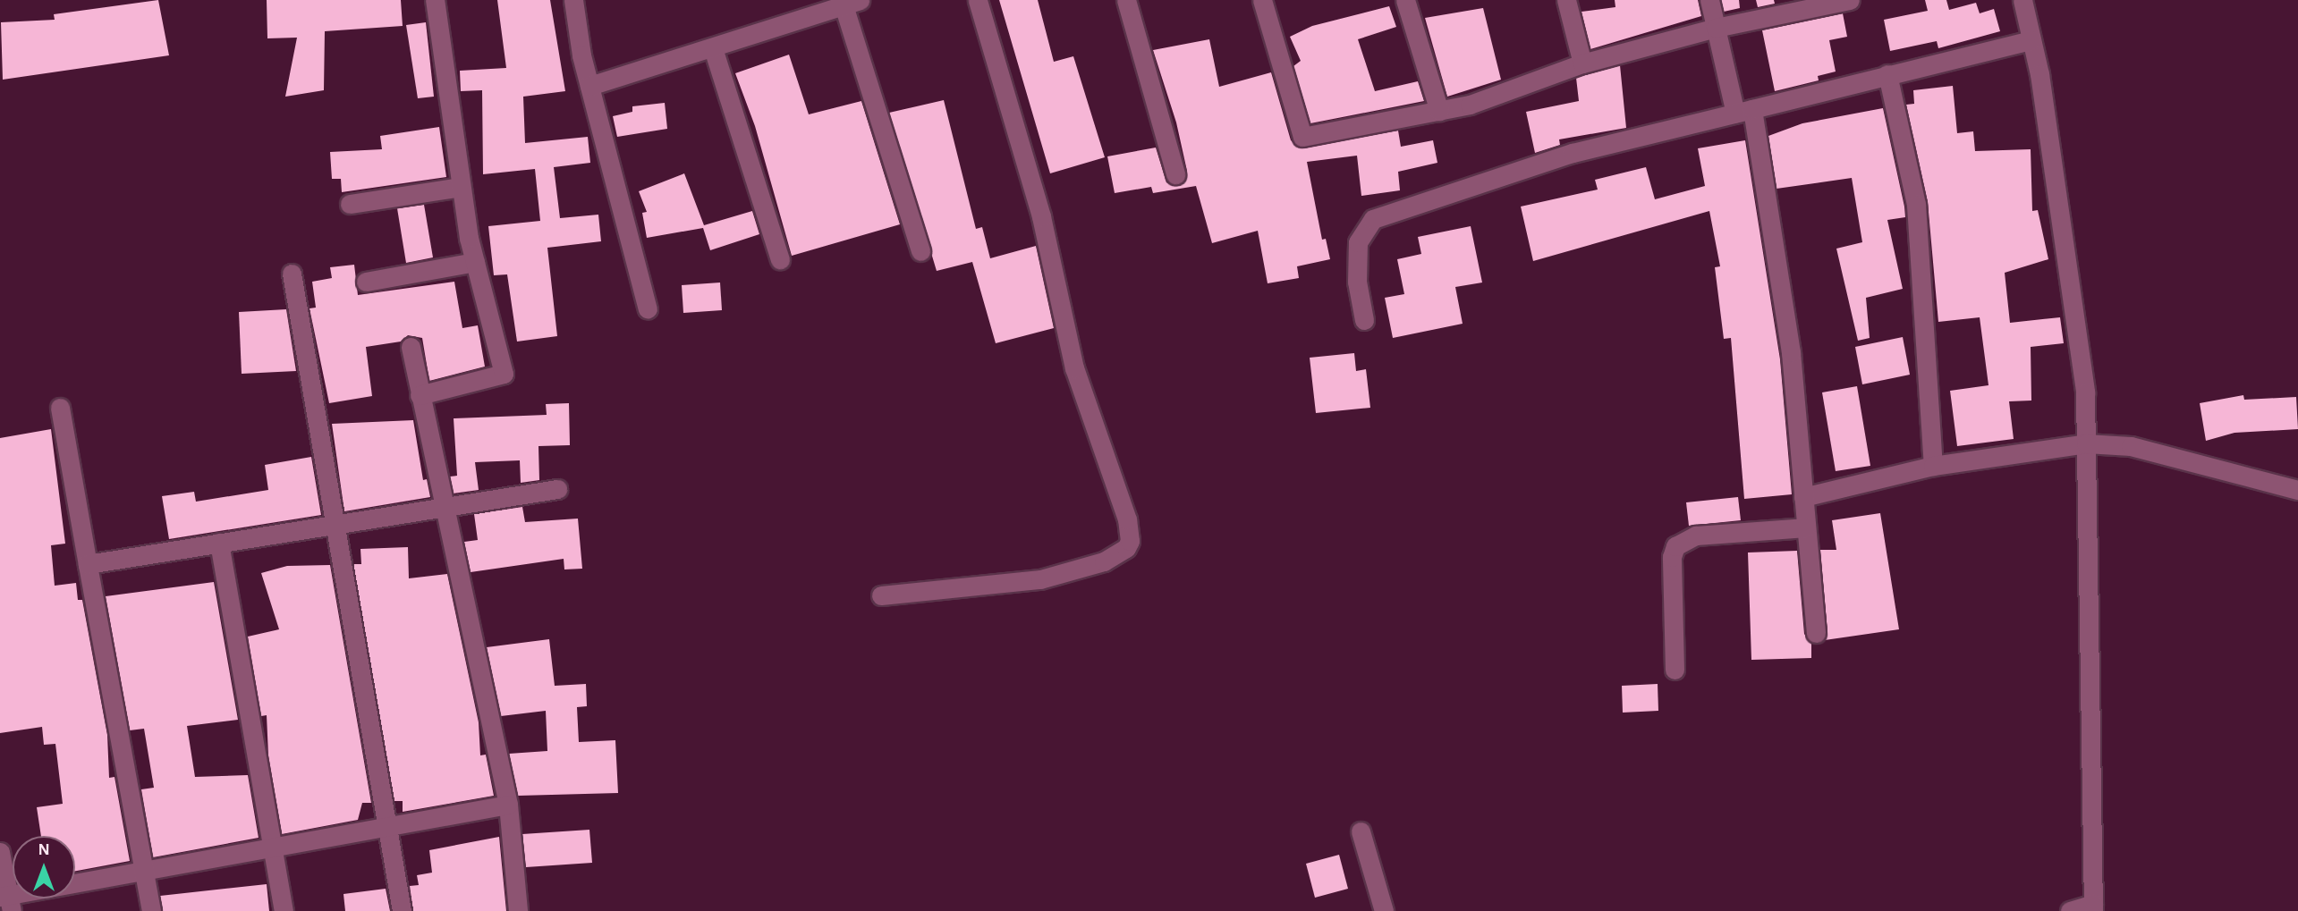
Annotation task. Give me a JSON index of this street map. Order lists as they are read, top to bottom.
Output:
{
  "north": "top"
}
